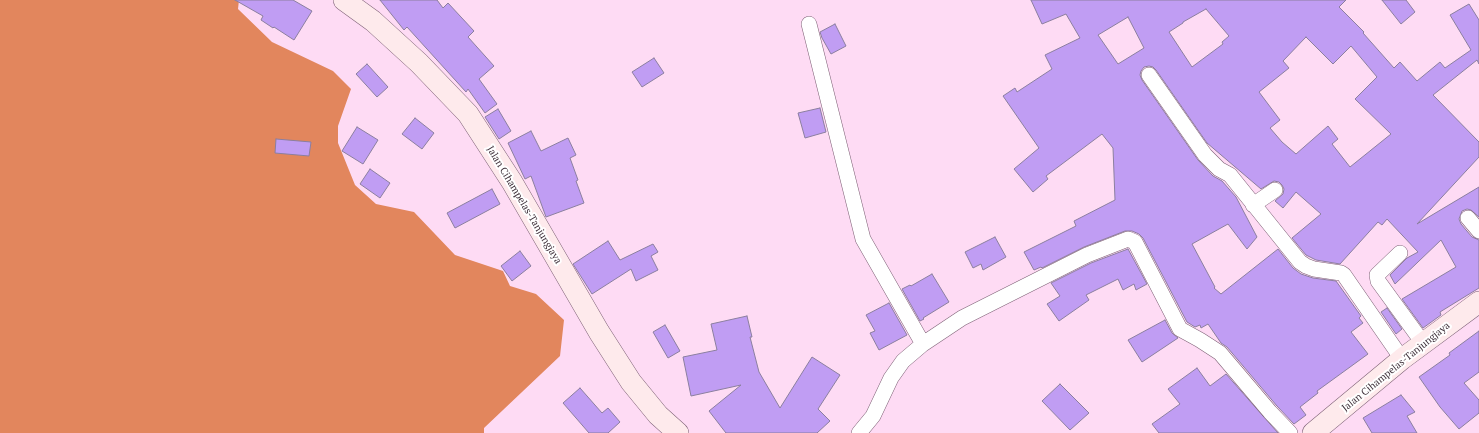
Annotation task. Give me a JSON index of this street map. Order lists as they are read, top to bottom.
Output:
{
  "streets": {
    "main road": ["Jalan Cihampelas-Tanjungjaya"]
  }
}
